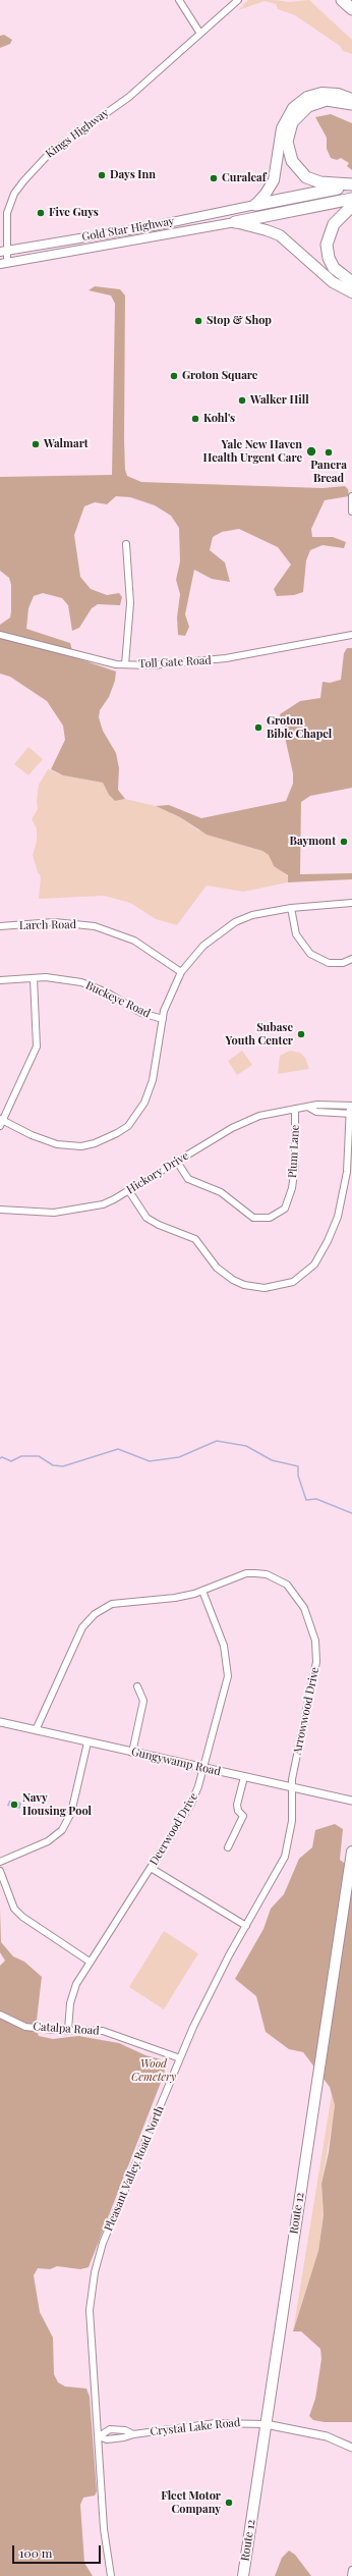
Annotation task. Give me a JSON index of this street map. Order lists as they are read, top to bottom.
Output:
{
  "streets": {
    "highway": ["Route 12"],
    "main road": ["Gold Star Highway"],
    "street": [
      "Kings Highway",
      "Toll Gate Road",
      "Larch Road",
      "Buckeye Road",
      "Plum Lane",
      "Hickory Drive",
      "Arrowwood Drive",
      "Gungywamp Road",
      "Deerwood Drive",
      "Catalpa Road",
      "Pleasant Valley Road North",
      "Crystal Lake Road"
    ]
  },
  "crossings": [
    ["Kings Highway", "Gold Star Highway"],
    ["Plum Lane", "Hickory Drive"],
    ["Arrowwood Drive", "Gungywamp Road"],
    ["Arrowwood Drive", "Deerwood Drive"],
    ["Arrowwood Drive", "Pleasant Valley Road North"],
    ["Gungywamp Road", "Deerwood Drive"],
    ["Gungywamp Road", "Pleasant Valley Road North"],
    ["Deerwood Drive", "Catalpa Road"],
    ["Catalpa Road", "Pleasant Valley Road North"],
    ["Pleasant Valley Road North", "Crystal Lake Road"],
    ["Route 12", "Crystal Lake Road"]
  ],
  "parks": ["Wood Cemetery"],
  "places": [
    "Days Inn",
    "Curaleaf",
    "Five Guys",
    "Stop & Shop",
    "Groton Square",
    "Walker Hill",
    "Kohl's",
    "Walmart",
    "Yale New Haven Health Urgent Care",
    "Panera Bread",
    "Groton Bible Chapel",
    "Baymont",
    "Subase Youth Center",
    "Navy Housing Pool",
    "Fleet Motor Company"
  ],
  "scale_bar": "100 m"
}
